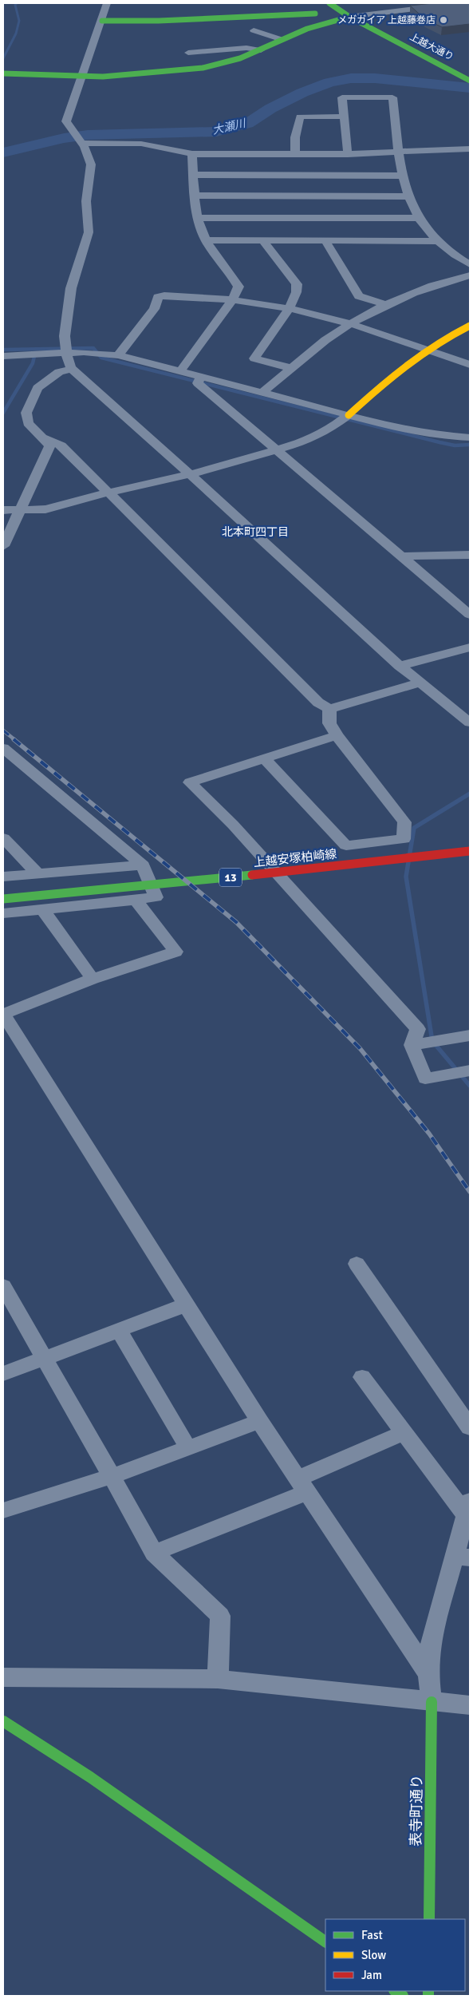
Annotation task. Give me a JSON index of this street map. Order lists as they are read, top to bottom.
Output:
{
  "streets": {
    "street": [
      "上越大通り",
      "上越安塚柏崎線",
      "13",
      "表寺町通り"
    ]
  },
  "districts": ["北本町四丁目"],
  "water": ["大瀬川"],
  "places": ["メガガイア 上越藤巻店"],
  "legend": ["Fast", "Slow", "Jam"]
}
